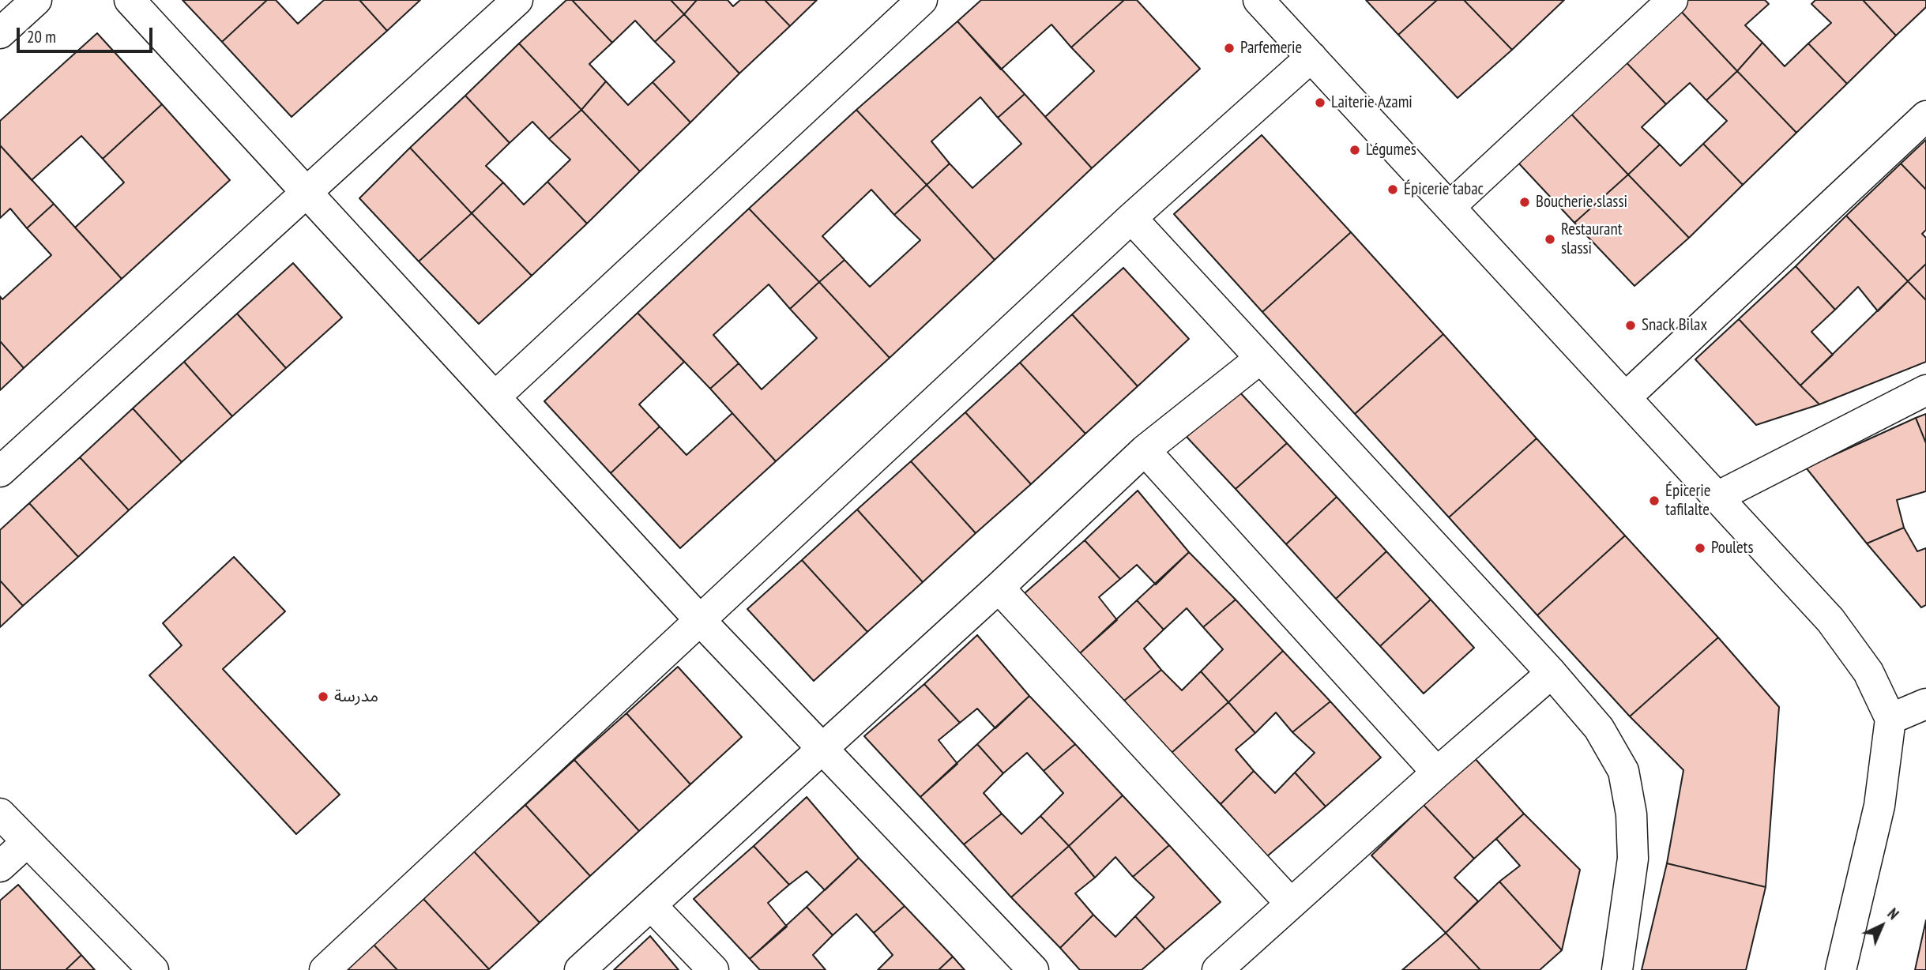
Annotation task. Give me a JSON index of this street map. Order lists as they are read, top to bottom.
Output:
{
  "places": [
    "Parfemerie",
    "Laiterie Azami",
    "Légumes",
    "Épicerie tabac",
    "Boucherie slassi",
    "Restaurant slassi",
    "Snack Bilax",
    "Épicerie tafilalte",
    "Poulets",
    "مدرسة"
  ],
  "scale_bar": "20 m",
  "north": "top right"
}
